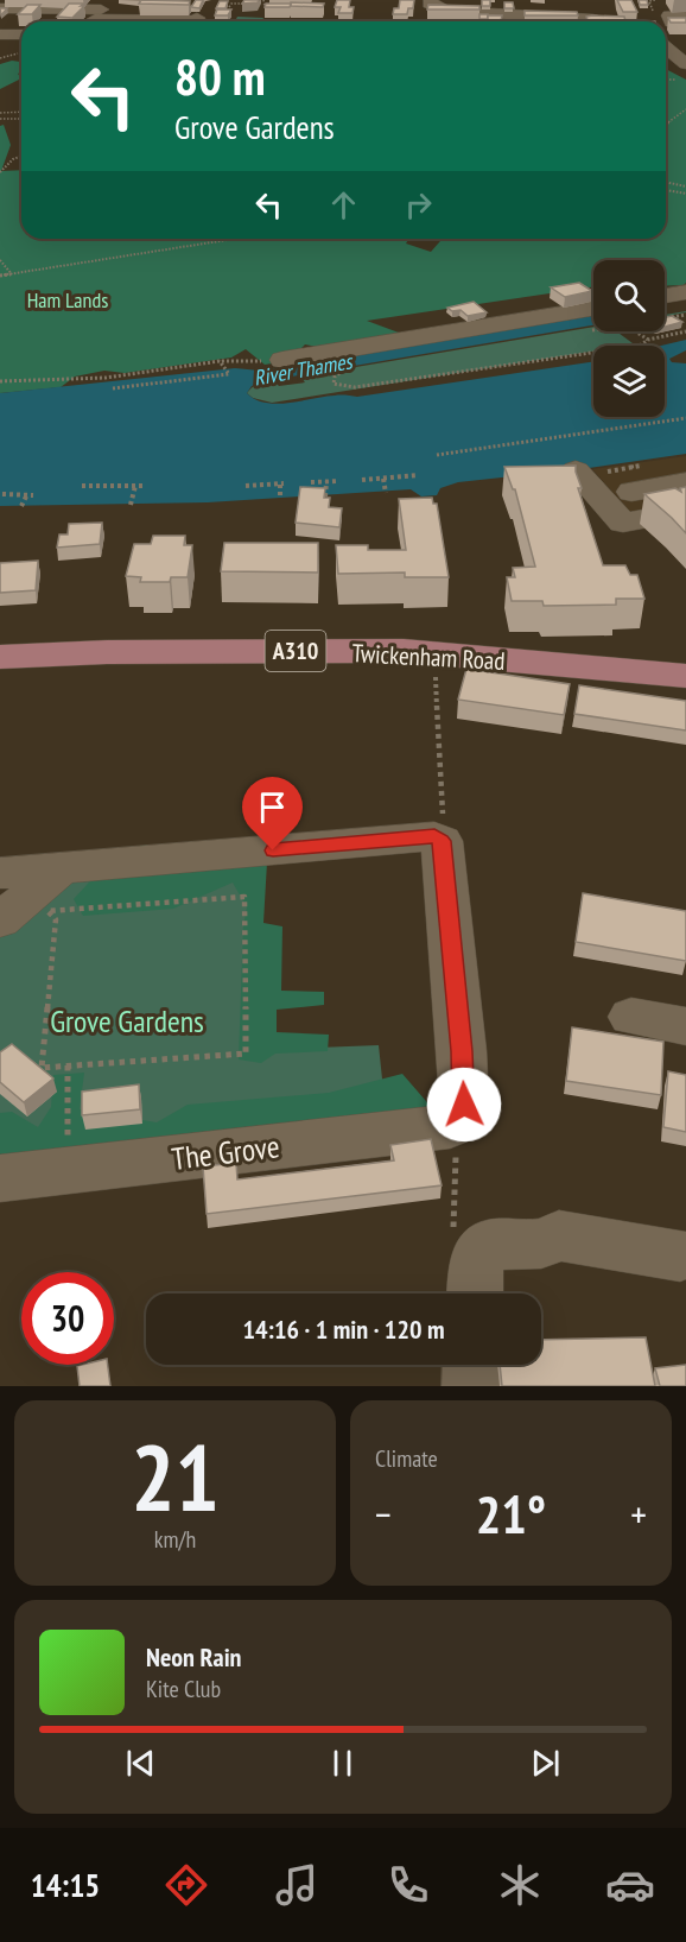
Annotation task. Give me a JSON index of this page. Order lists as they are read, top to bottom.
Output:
{
  "streets": {
    "main road": ["A310", "Twickenham Road"],
    "street": ["The Grove"]
  },
  "water": ["River Thames"],
  "parks": ["Ham Lands", "Grove Gardens"],
  "page": {
    "turn": ["80 m", "Grove Gardens"],
    "limit": "30",
    "trip": "14:16 · 1 min · 120 m",
    "tile": [
      ["21", "km/h"],
      "Climate"
    ],
    "heat": ["−", "21°", "+"],
    "song": ["Neon Rain", "Kite Club"],
    "tabs": "14:15"
  }
}
